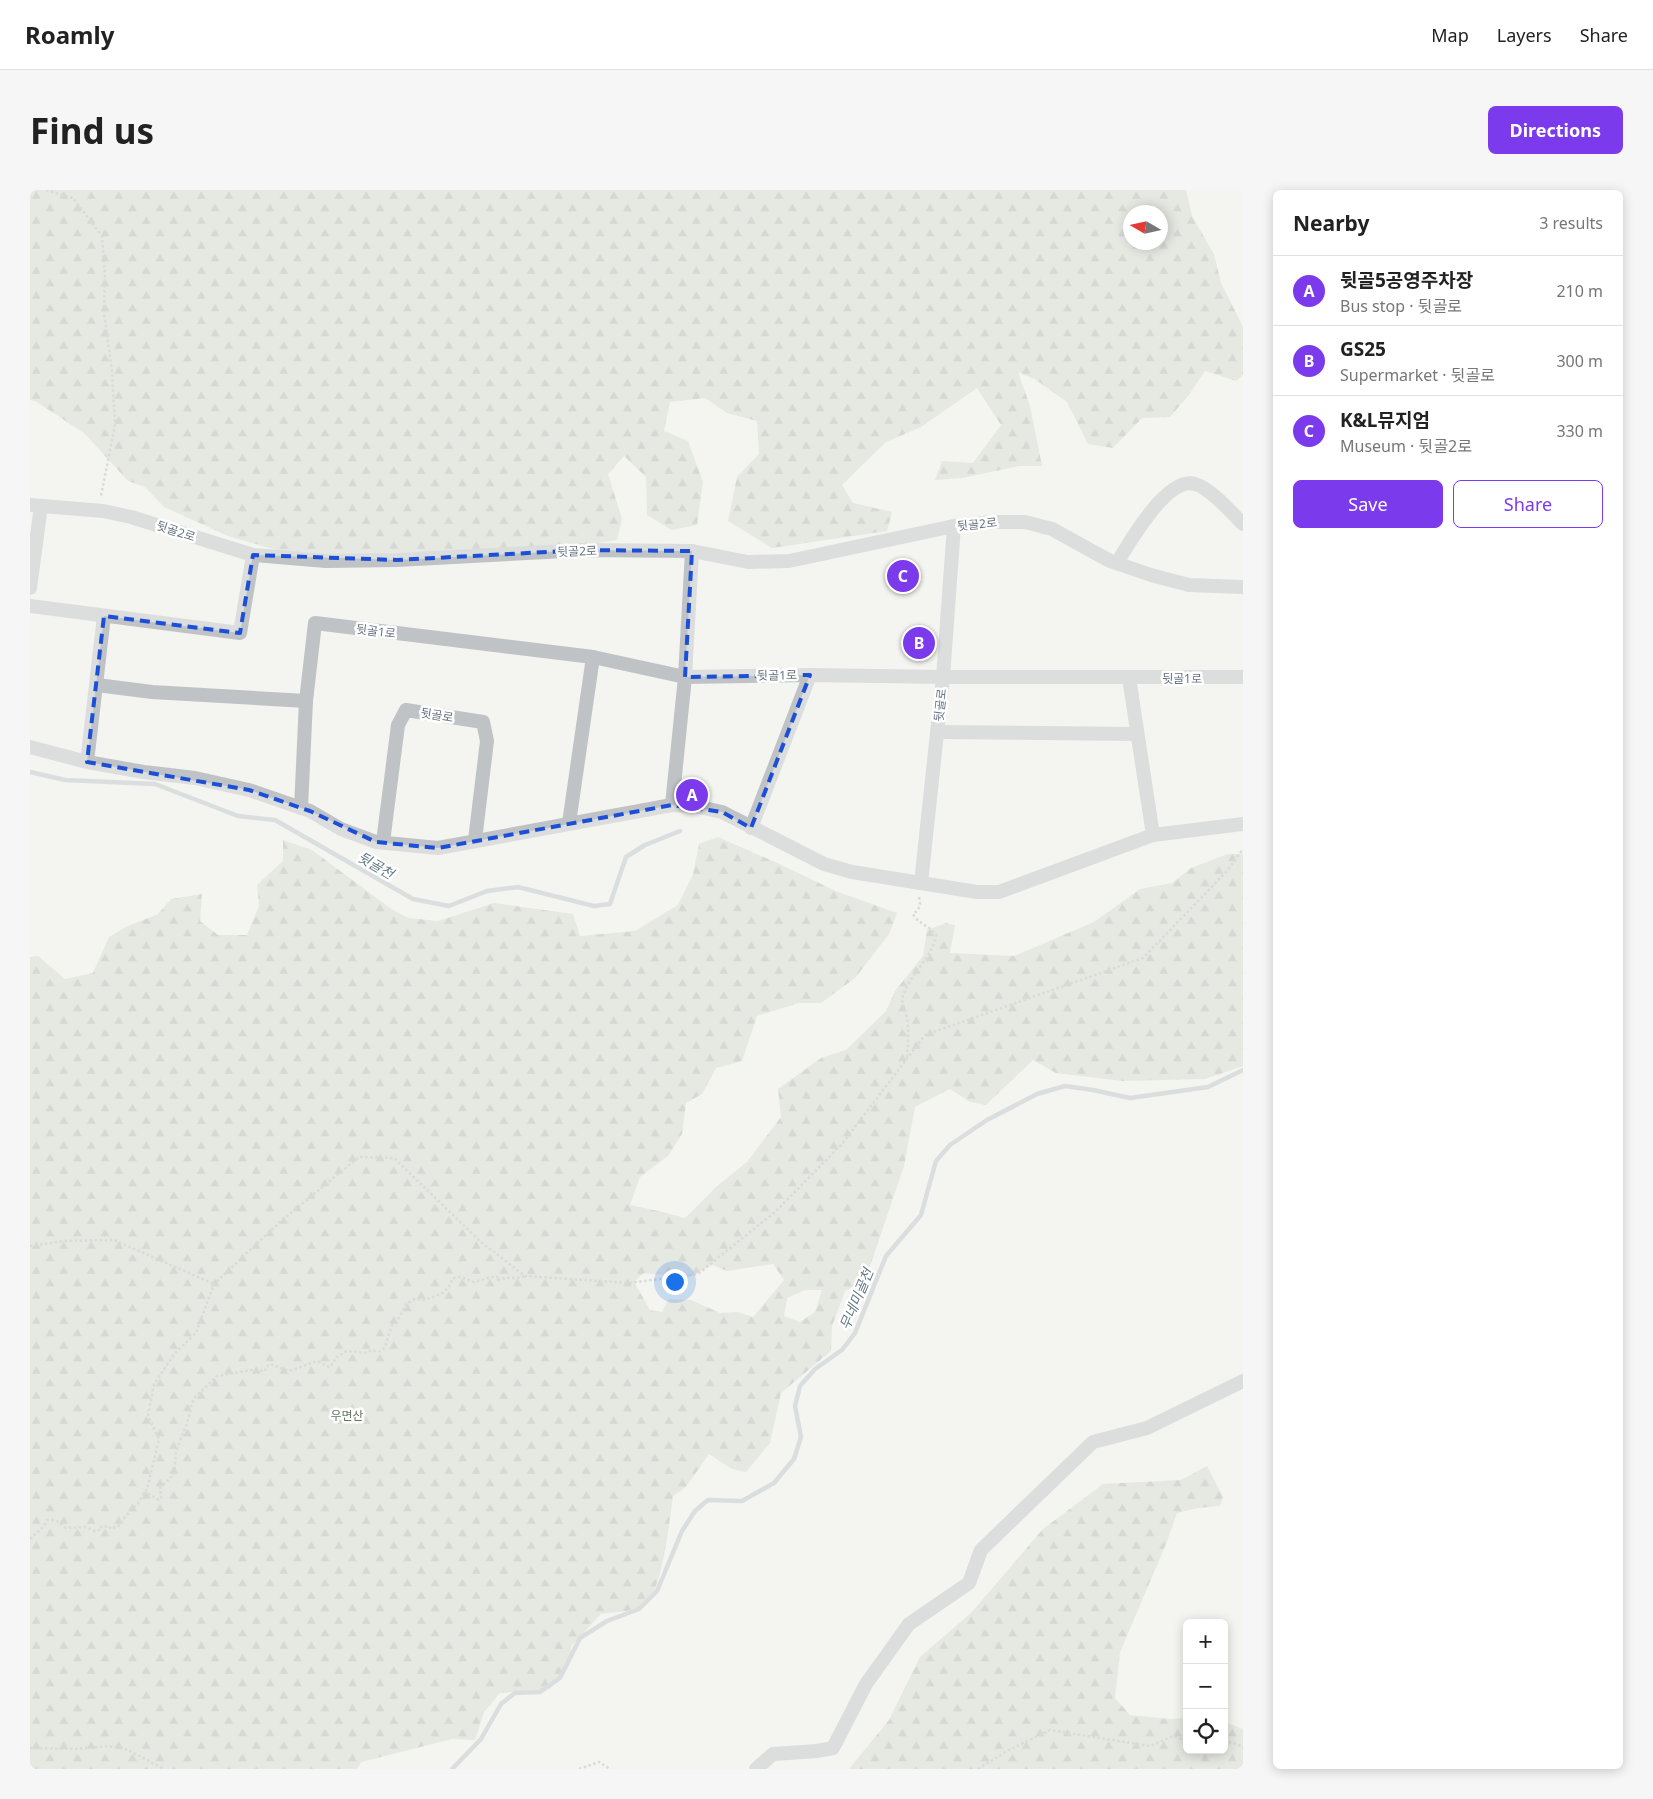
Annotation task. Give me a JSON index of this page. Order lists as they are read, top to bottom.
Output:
{
  "streets": {
    "street": ["뒷골2로", "뒷골1로", "뒷골로"]
  },
  "crossings": [
    ["뒷골2로", "뒷골로"],
    ["뒷골1로", "뒷골로"]
  ],
  "water": ["뒷골천", "무네미골천"],
  "parks": ["우면산"],
  "north": "left",
  "page": {
    "header": "Roamly",
    "nav": ["Map", "Layers", "Share"],
    "buttons": [
      "Directions",
      ["Save", "Share"]
    ],
    "title": "Find us",
    "heading": ["Nearby", "3 results"],
    "list": [
      {
        "mark": "A",
        "name": "뒷골5공영주차장",
        "note": "Bus stop · 뒷골로",
        "value": "210 m"
      },
      {
        "mark": "B",
        "name": "GS25",
        "note": "Supermarket · 뒷골로",
        "value": "300 m"
      },
      {
        "mark": "C",
        "name": "K&L뮤지엄",
        "note": "Museum · 뒷골2로",
        "value": "330 m"
      }
    ],
    "pins": ["C", "B", "A"],
    "map_buttons": ["+", "−"]
  }
}
